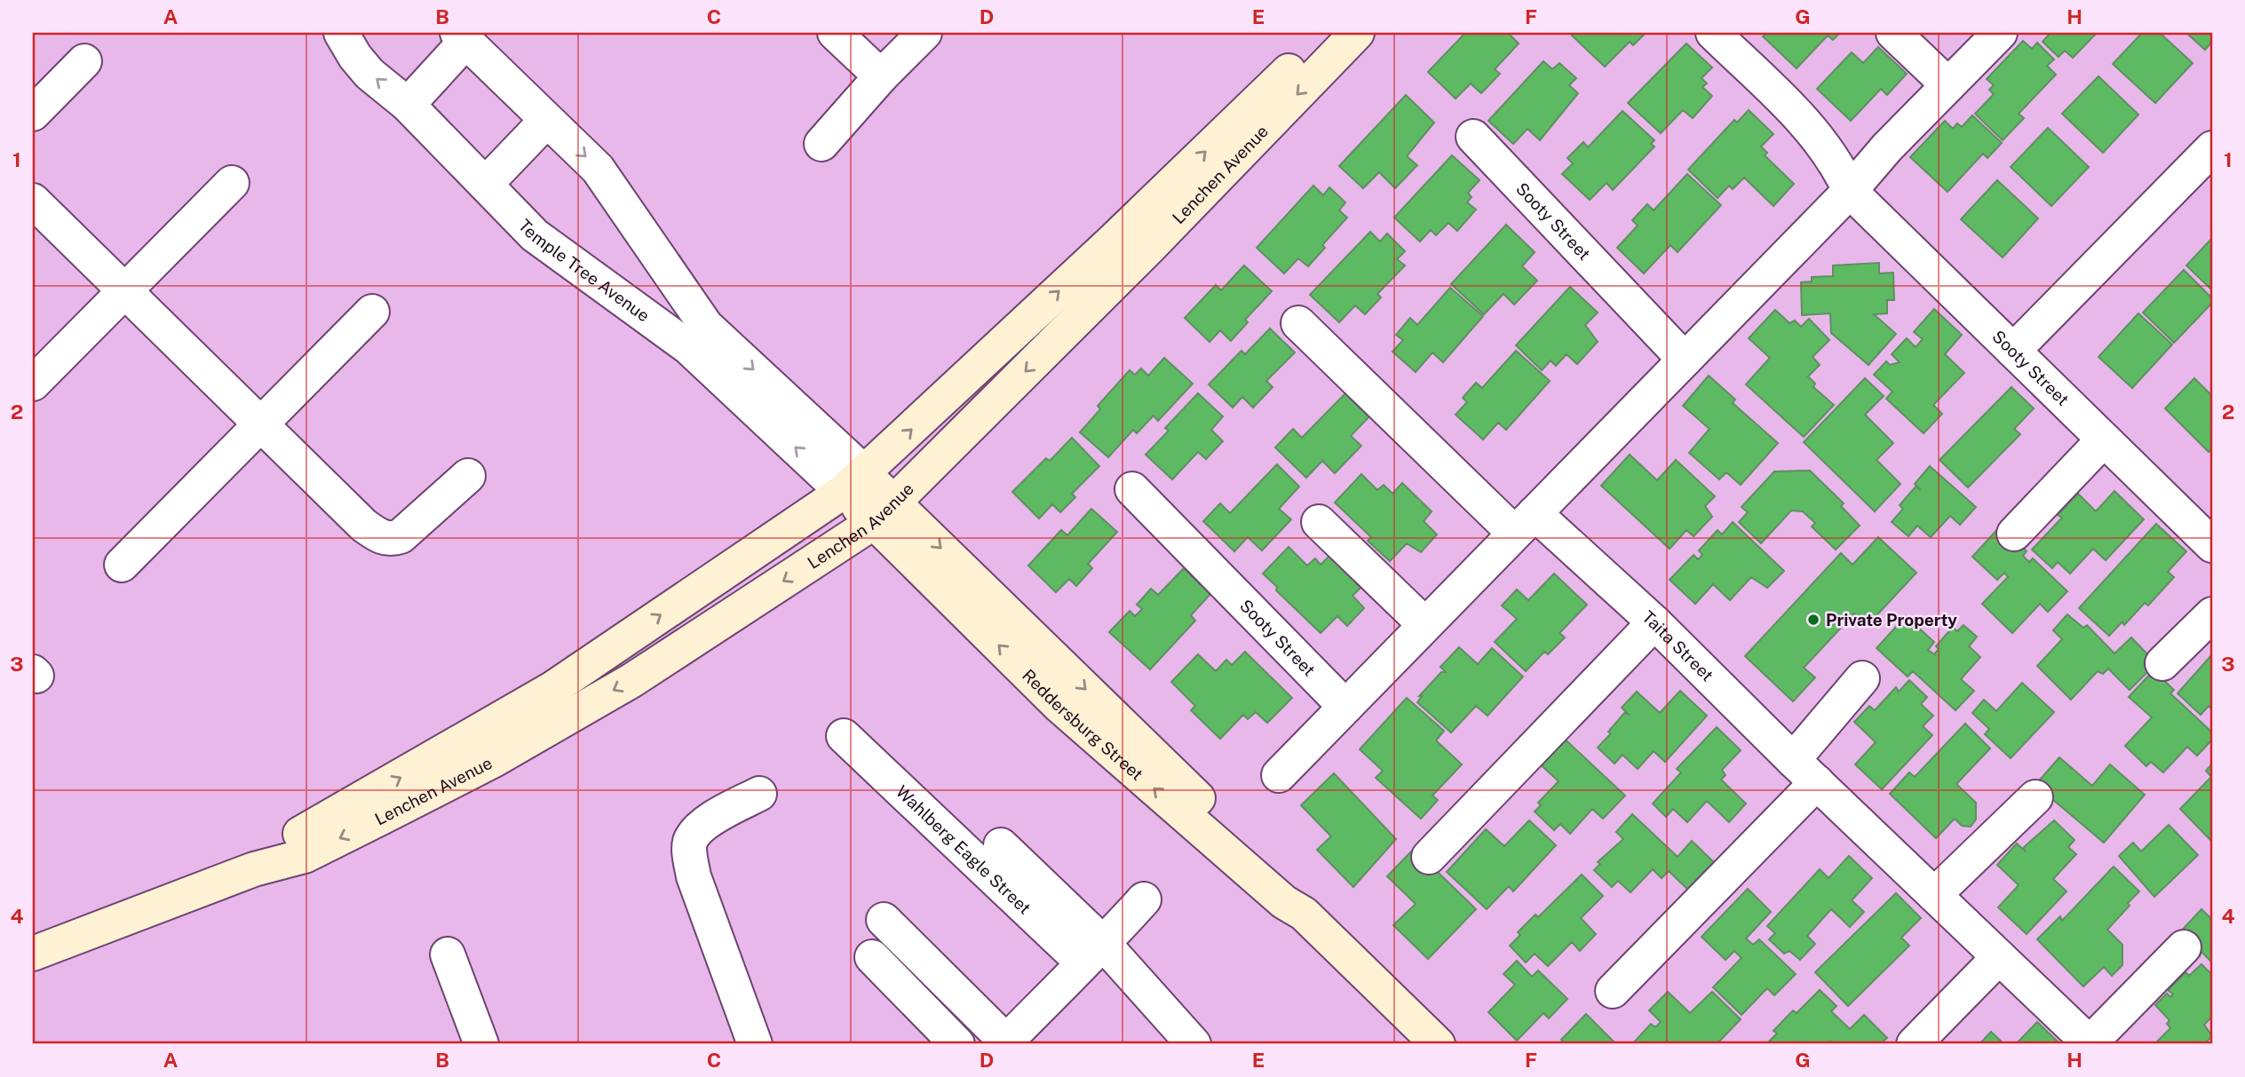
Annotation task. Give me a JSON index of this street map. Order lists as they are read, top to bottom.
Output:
{
  "streets": {
    "main road": ["Lenchen Avenue", "Reddersburg Street"],
    "street": [
      "Sooty Street",
      "Temple Tree Avenue",
      "Taita Street",
      "Wahlberg Eagle Street"
    ]
  },
  "crossings": [
    ["Lenchen Avenue", "Temple Tree Avenue"],
    ["Lenchen Avenue", "Reddersburg Street"],
    ["Temple Tree Avenue", "Reddersburg Street"]
  ],
  "places": ["Private Property"],
  "grid": {
    "columns": [
      "A",
      "B",
      "C",
      "D",
      "E",
      "F",
      "G",
      "H"
    ],
    "rows": [
      "1",
      "2",
      "3",
      "4"
    ]
  }
}
